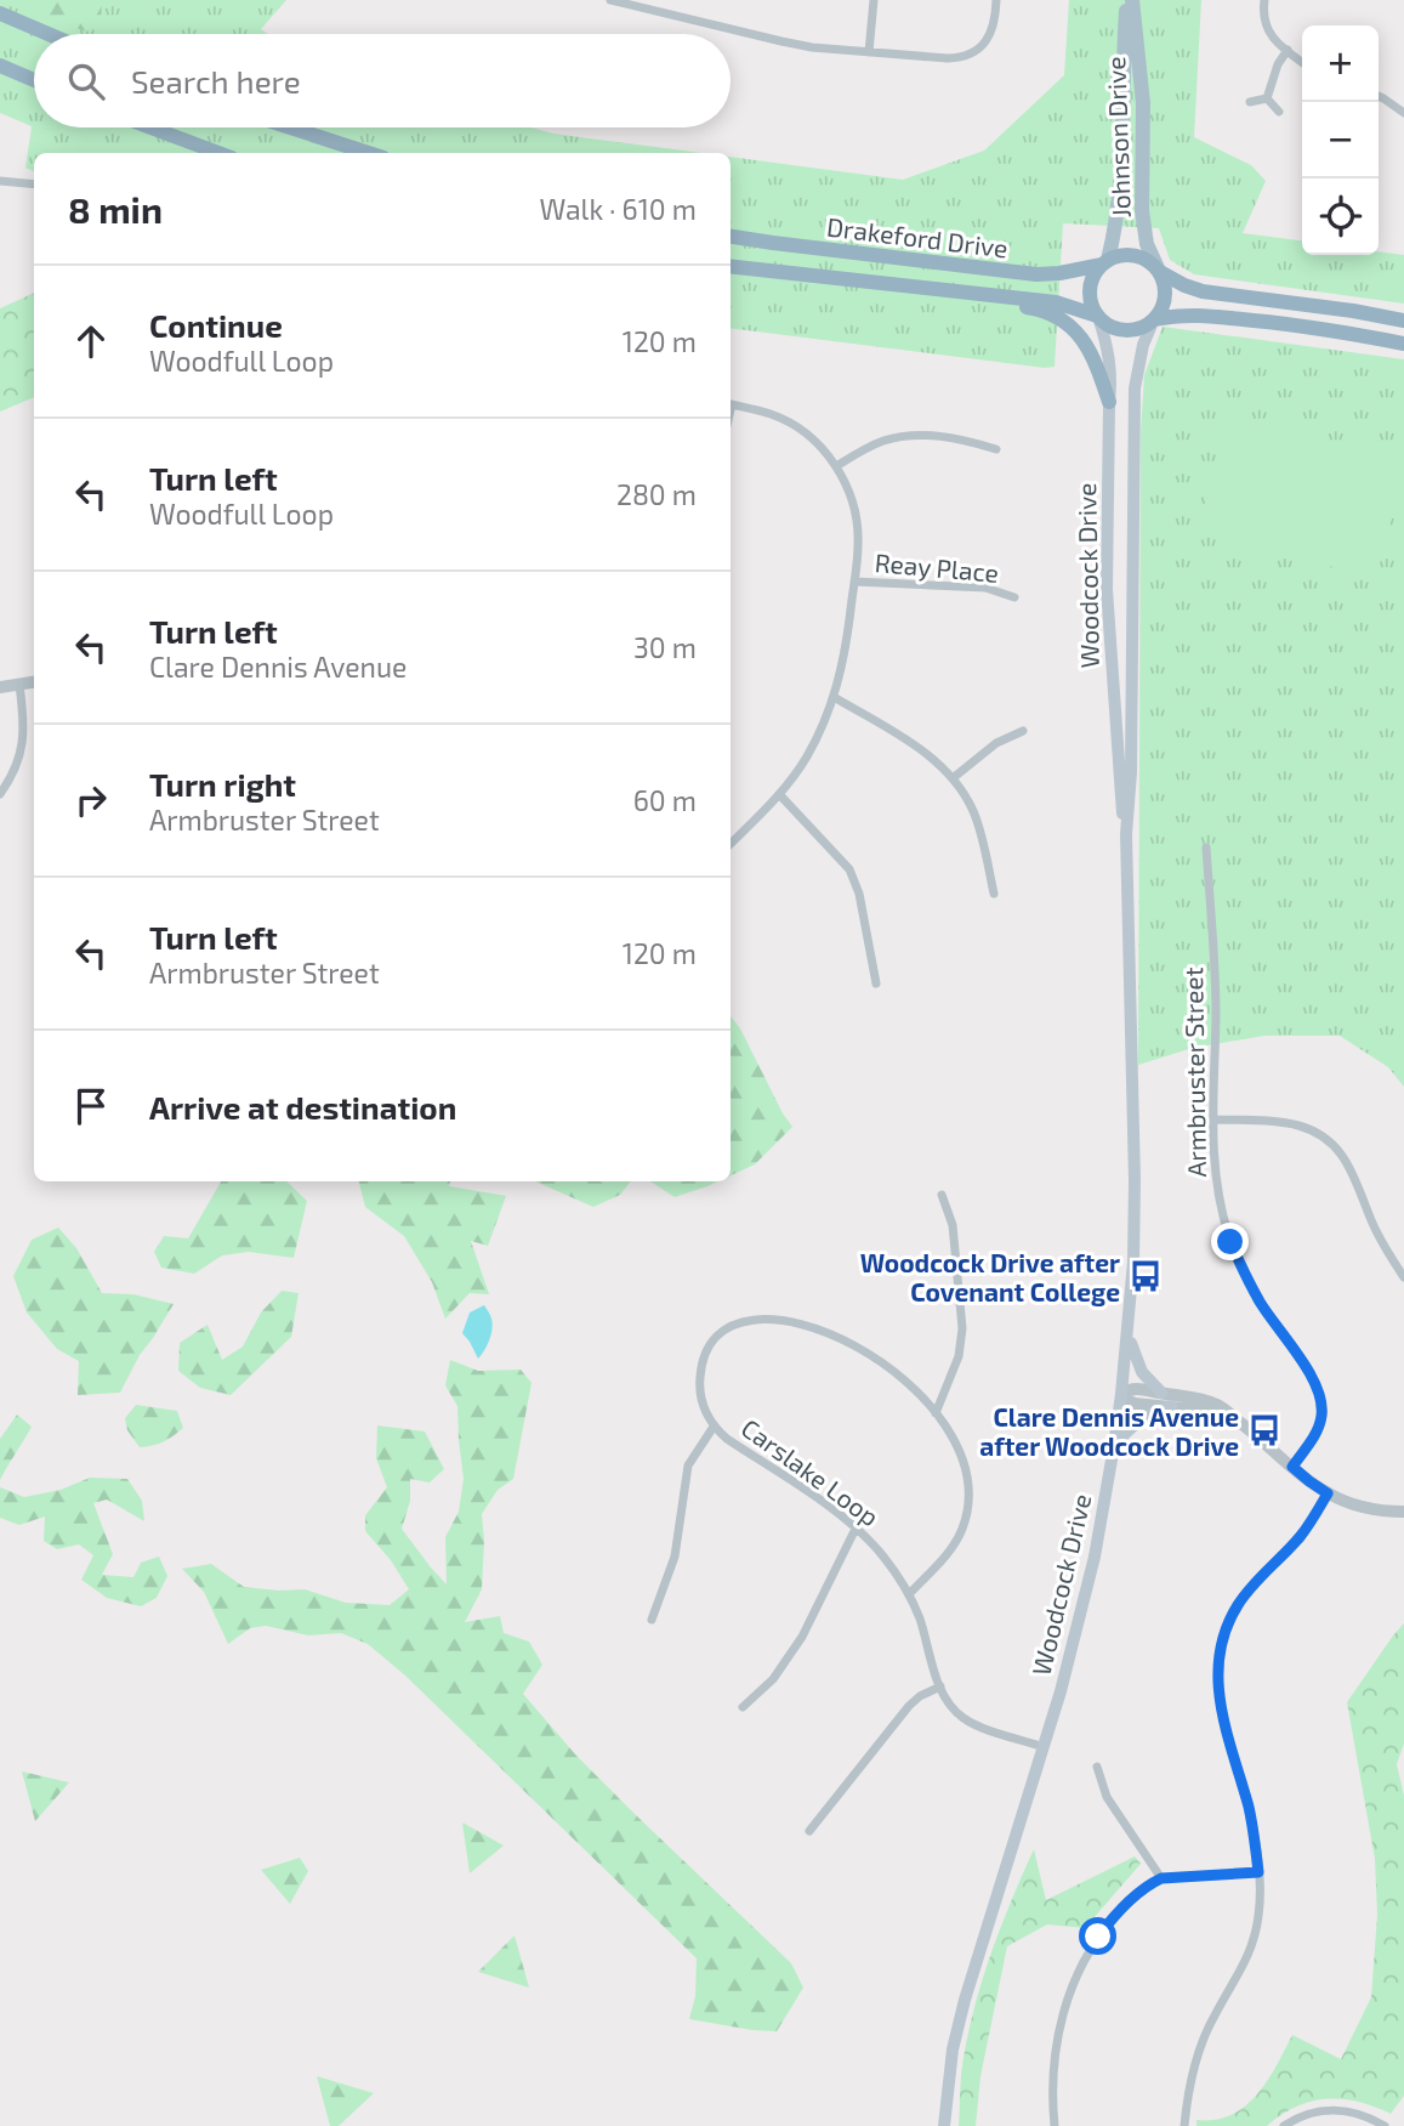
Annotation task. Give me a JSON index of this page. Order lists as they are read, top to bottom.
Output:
{
  "streets": {
    "highway": ["Drakeford Drive"],
    "main road": ["Johnson Drive", "Woodcock Drive"],
    "street": ["Reay Place", "Armbruster Street", "Carslake Loop"]
  },
  "crossings": [
    ["Johnson Drive", "Drakeford Drive"],
    ["Johnson Drive", "Woodcock Drive"],
    ["Drakeford Drive", "Woodcock Drive"],
    ["Woodcock Drive", "Carslake Loop"]
  ],
  "places": {
    "bus stop": ["Woodcock Drive after Covenant College", "Clare Dennis Avenue after Woodcock Drive"]
  },
  "page": {
    "map_buttons": ["+", "−"],
    "search": "Search here",
    "heading": ["8 min", "Walk · 610 m"],
    "list": [
      ["Continue", "Woodfull Loop", "120 m"],
      ["Turn left", "Woodfull Loop", "280 m"],
      ["Turn left", "Clare Dennis Avenue", "30 m"],
      ["Turn right", "Armbruster Street", "60 m"],
      ["Turn left", "Armbruster Street", "120 m"],
      "Arrive at destination"
    ]
  }
}
